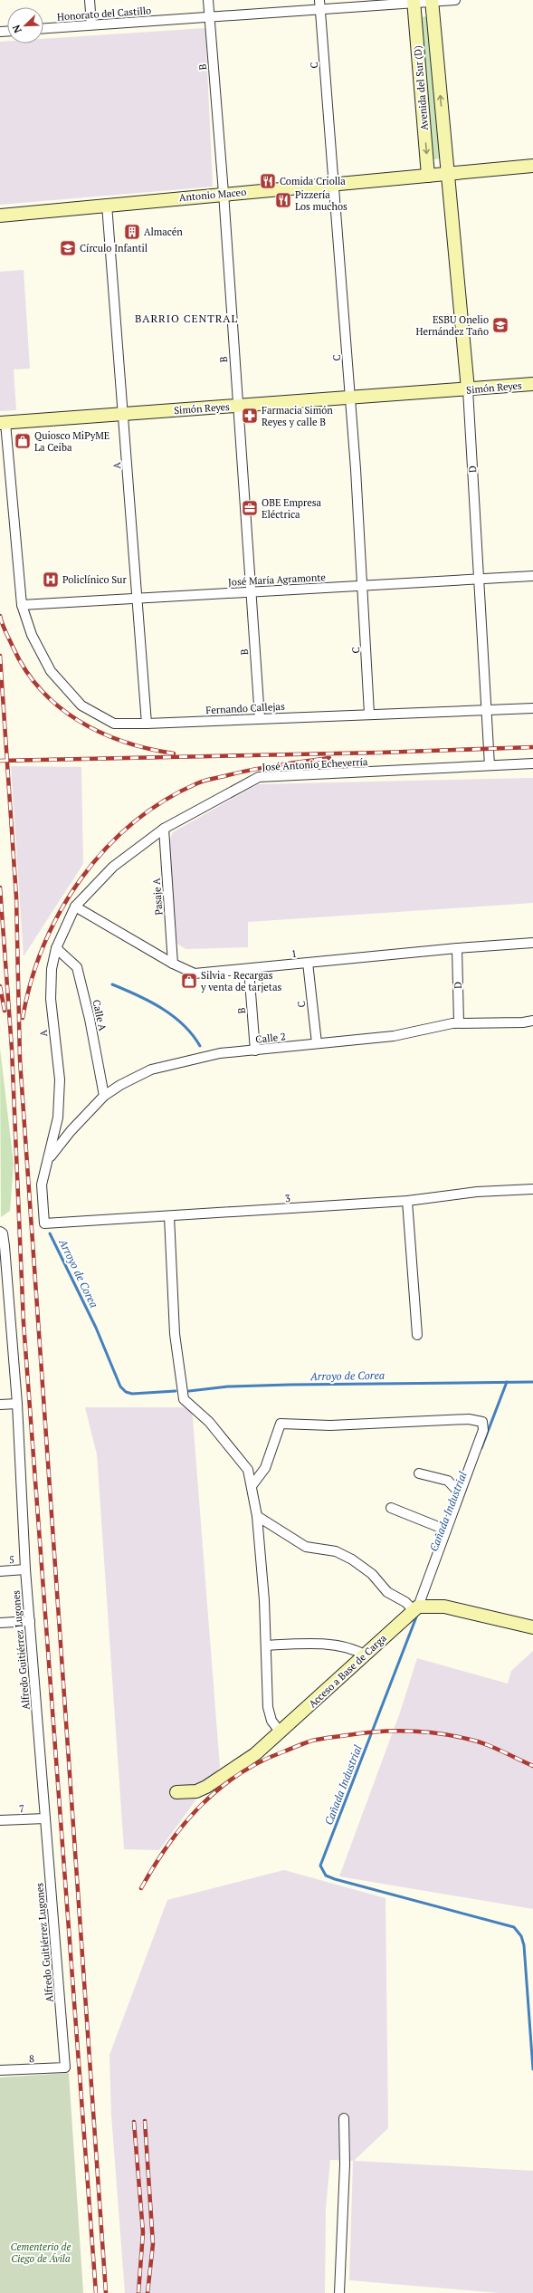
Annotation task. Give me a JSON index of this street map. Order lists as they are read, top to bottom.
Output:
{
  "streets": {
    "street": [
      "Honorato del Castillo",
      "C",
      "B",
      "Avenida del Sur (D)",
      "Antonio Maceo",
      "Simón Reyes",
      "A",
      "D",
      "José María Agramonte",
      "Fernando Callejas",
      "José Antonio Echeverría",
      "Pasaje A",
      "1",
      "Calle A",
      "Calle 2",
      "3",
      "5",
      "Alfredo Guitiérrez Lugones",
      "Acceso a Base de Carga",
      "7",
      "8"
    ]
  },
  "crossings": [
    ["Honorato del Castillo", "C"],
    ["Honorato del Castillo", "B"],
    ["Honorato del Castillo", "Avenida del Sur (D)"],
    ["C", "Antonio Maceo"],
    ["C", "Simón Reyes"],
    ["C", "José María Agramonte"],
    ["C", "Fernando Callejas"],
    ["C", "1"],
    ["C", "Calle 2"],
    ["B", "Antonio Maceo"],
    ["B", "Simón Reyes"],
    ["B", "José María Agramonte"],
    ["B", "Fernando Callejas"],
    ["B", "1"],
    ["B", "Calle 2"],
    ["Avenida del Sur (D)", "Antonio Maceo"],
    ["Avenida del Sur (D)", "D"],
    ["Antonio Maceo", "A"],
    ["Antonio Maceo", "D"],
    ["Simón Reyes", "A"],
    ["Simón Reyes", "D"],
    ["Simón Reyes", "Fernando Callejas"],
    ["A", "José María Agramonte"],
    ["A", "Fernando Callejas"],
    ["A", "José Antonio Echeverría"],
    ["A", "1"],
    ["A", "Calle A"],
    ["A", "Calle 2"],
    ["A", "3"],
    ["D", "José María Agramonte"],
    ["D", "Fernando Callejas"],
    ["D", "José Antonio Echeverría"],
    ["D", "1"],
    ["D", "Calle 2"],
    ["José María Agramonte", "Fernando Callejas"],
    ["José Antonio Echeverría", "Pasaje A"],
    ["José Antonio Echeverría", "1"],
    ["Pasaje A", "1"],
    ["Calle A", "Calle 2"],
    ["5", "Alfredo Guitiérrez Lugones"],
    ["Alfredo Guitiérrez Lugones", "7"],
    ["Alfredo Guitiérrez Lugones", "8"]
  ],
  "districts": ["BARRIO CENTRAL"],
  "water": ["Arroyo de Corea", "Cañada Industrial"],
  "parks": ["Cementerio de Ciego de Ávila"],
  "places": {
    "restaurant": ["Comida Criolla", "Pizzería Los muchos"],
    "building": ["Almacén"],
    "school or university": ["Círculo Infantil", "ESBU Onelio Hernández Taño"],
    "pharmacy": ["Farmacia Simón Reyes y calle B"],
    "shop": ["Quiosco MiPyME La Ceiba", "Silvia - Recargas y venta de tarjetas"],
    "office": ["OBE Empresa Eléctrica"],
    "hospital": ["Policlínico Sur"]
  },
  "north": "bottom left"
}
